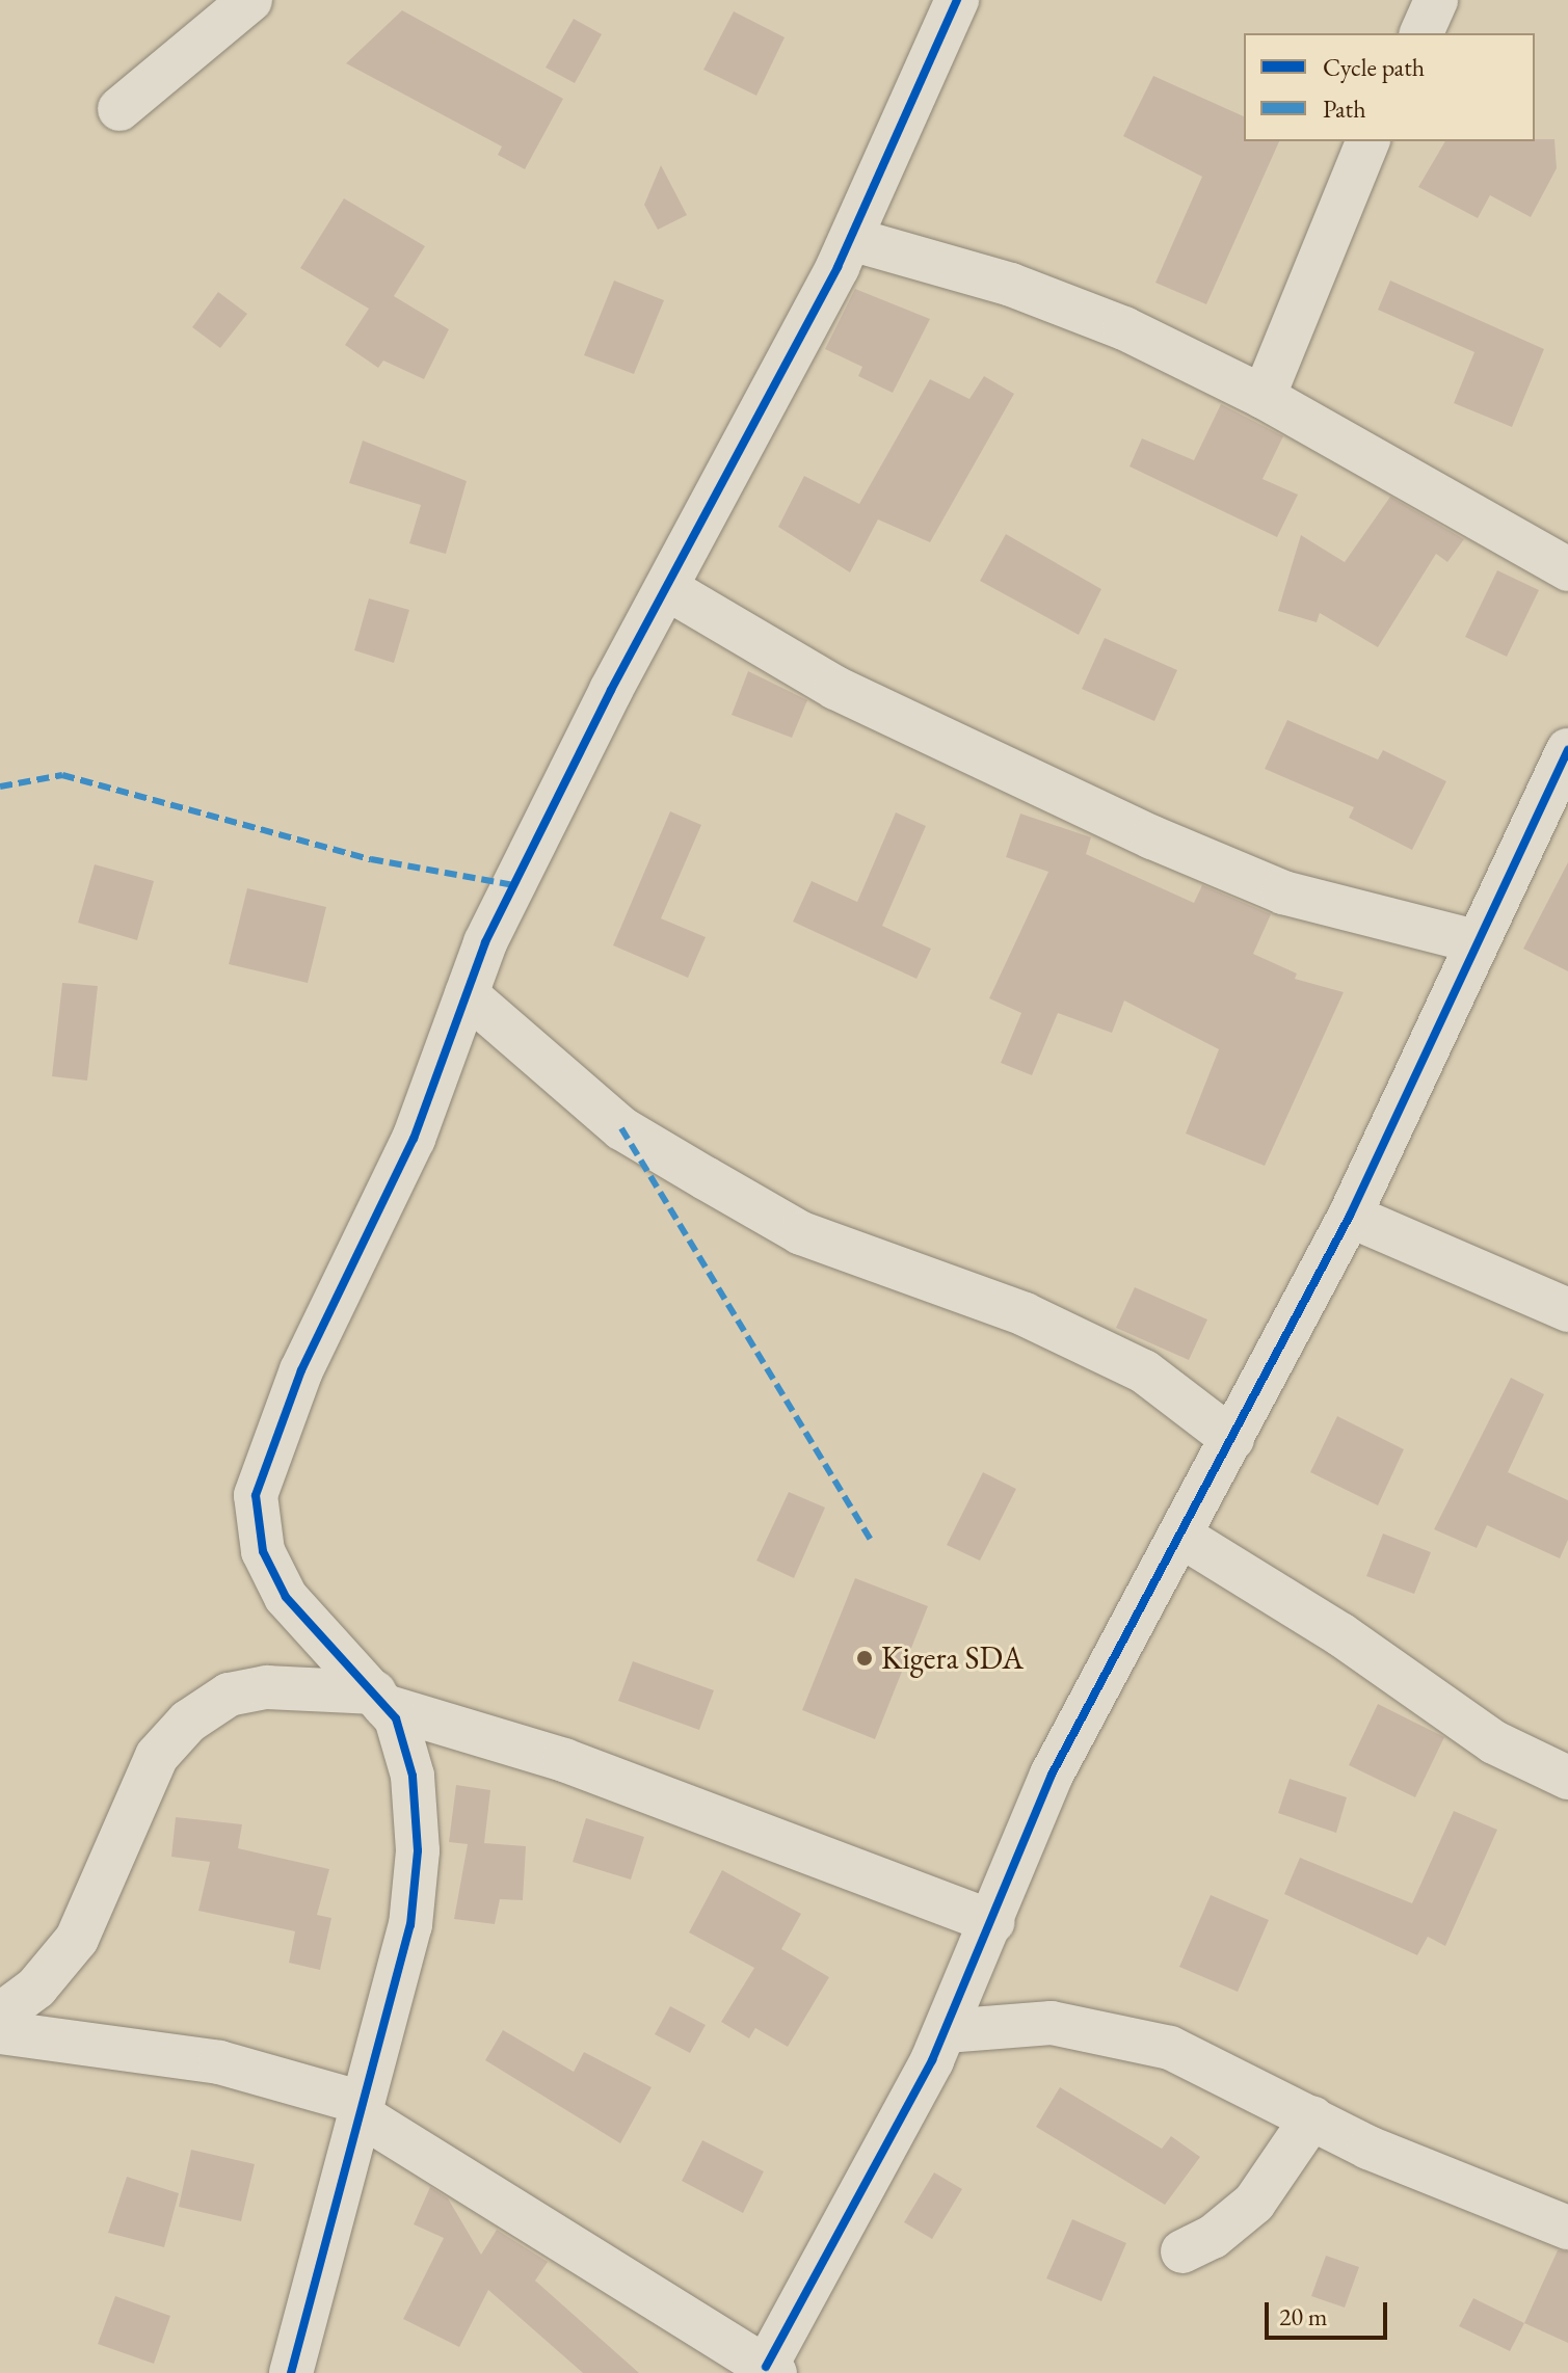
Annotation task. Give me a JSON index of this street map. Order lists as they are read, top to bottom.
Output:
{
  "places": ["Kigera SDA"],
  "legend": ["Cycle path", "Path"],
  "scale_bar": "20 m"
}
